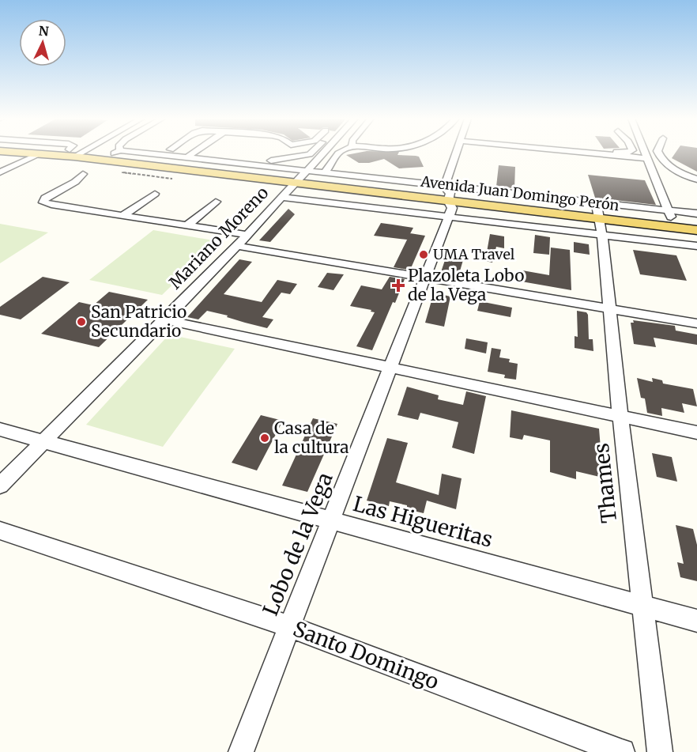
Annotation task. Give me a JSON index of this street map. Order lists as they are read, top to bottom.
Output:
{
  "streets": {
    "main road": ["Avenida Juan Domingo Perón"],
    "street": [
      "Mariano Moreno",
      "Thames",
      "Las Higueritas",
      "Lobo de la Vega",
      "Santo Domingo"
    ]
  },
  "crossings": [
    ["Avenida Juan Domingo Perón", "Mariano Moreno"],
    ["Avenida Juan Domingo Perón", "Thames"],
    ["Avenida Juan Domingo Perón", "Lobo de la Vega"],
    ["Mariano Moreno", "Las Higueritas"],
    ["Thames", "Las Higueritas"],
    ["Las Higueritas", "Lobo de la Vega"],
    ["Lobo de la Vega", "Santo Domingo"]
  ],
  "places": {
    "other": ["UMA Travel", "San Patricio Secundario", "Casa de la cultura"],
    "health": ["Plazoleta Lobo de la Vega"]
  },
  "north": "top"
}
